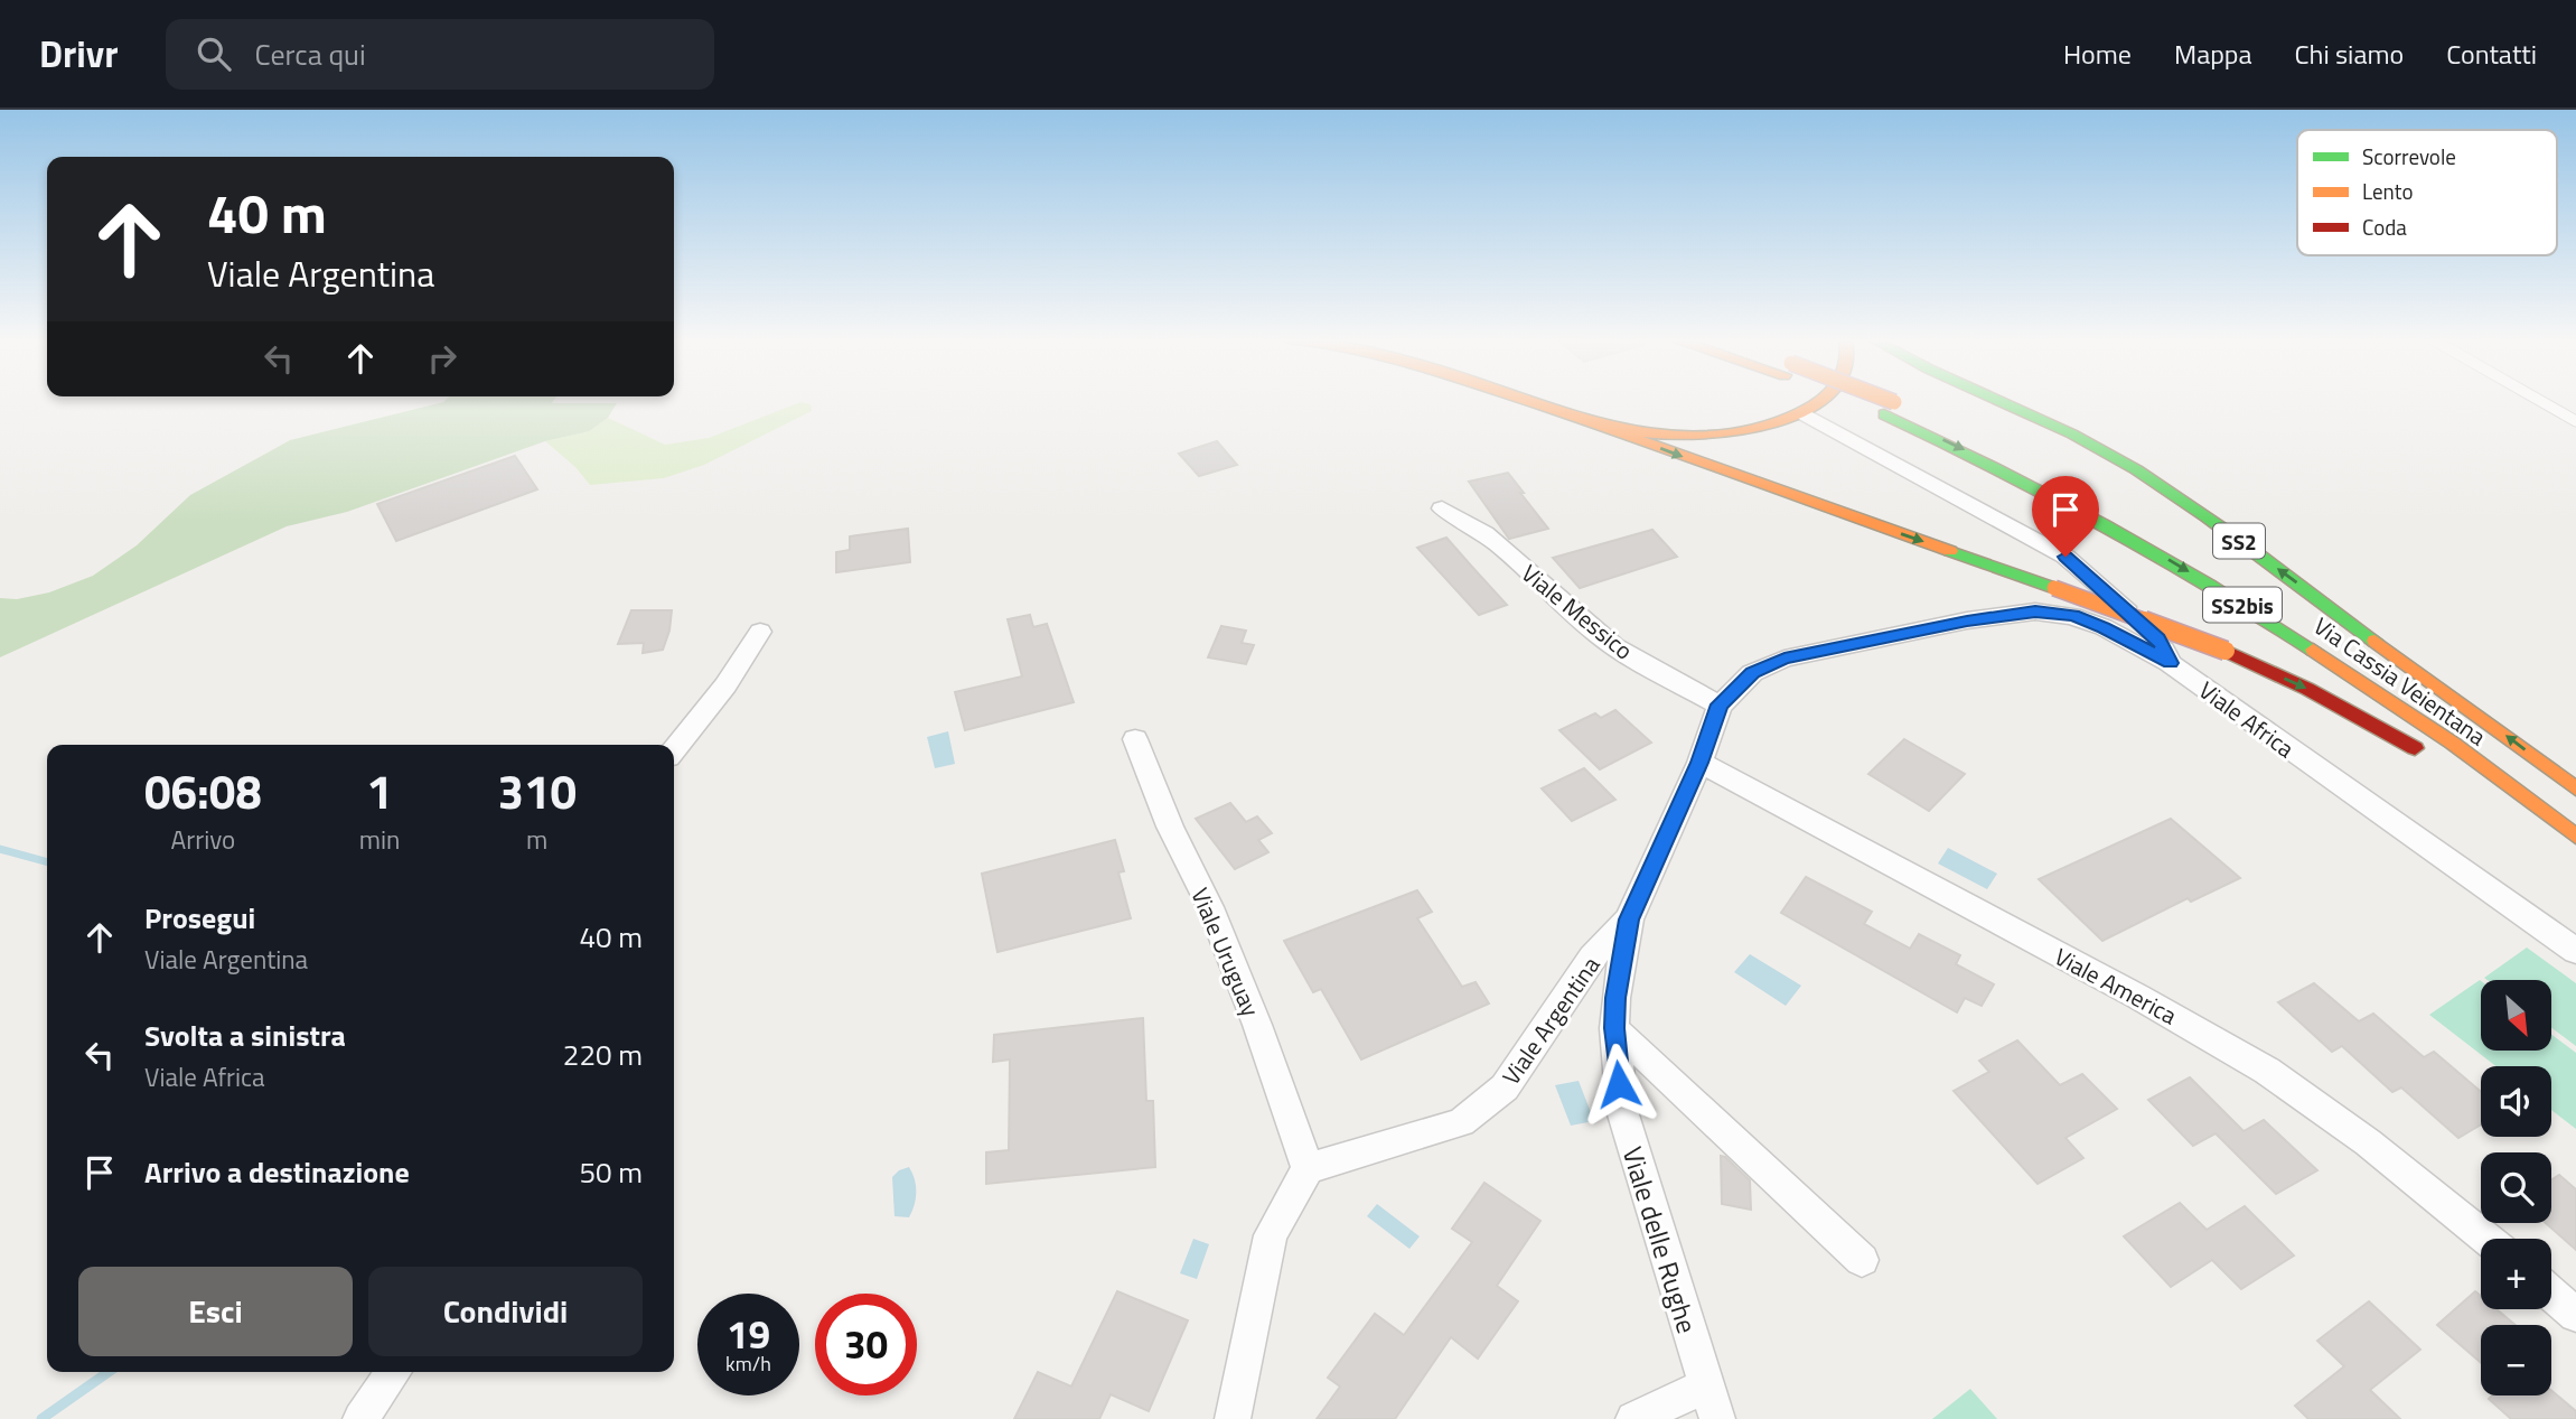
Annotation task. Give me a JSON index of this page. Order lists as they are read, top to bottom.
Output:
{
  "streets": {
    "main road": ["SS2", "SS2bis", "Via Cassia Veientana"],
    "street": [
      "Viale Messico",
      "Viale Africa",
      "Viale Uruguay",
      "Viale America",
      "Viale Argentina",
      "Viale delle Rughe"
    ]
  },
  "crossings": [
    ["Viale Messico", "Viale Argentina"],
    ["Viale Africa", "Viale Argentina"],
    ["Viale Uruguay", "Viale Argentina"],
    ["Viale America", "Viale Argentina"],
    ["Viale Argentina", "Viale delle Rughe"]
  ],
  "legend": ["Scorrevole", "Lento", "Coda"],
  "north": "bottom right",
  "page": {
    "header": "Drivr",
    "search": "Cerca qui",
    "nav": [
      "Home",
      "Mappa",
      "Chi siamo",
      "Contatti"
    ],
    "turn": ["40 m", "Viale Argentina"],
    "eta": [
      "06:08",
      "Arrivo",
      "1",
      "min",
      "310",
      "m"
    ],
    "list": [
      {
        "name": "Prosegui",
        "note": "Viale Argentina",
        "value": "40 m"
      },
      {
        "name": "Svolta a sinistra",
        "note": "Viale Africa",
        "value": "220 m"
      },
      {
        "name": "Arrivo a destinazione",
        "value": "50 m"
      }
    ],
    "map_buttons": ["+", "−"],
    "buttons": ["Esci", "Condividi"],
    "speed": "19 km/h",
    "limit": "30"
  }
}
